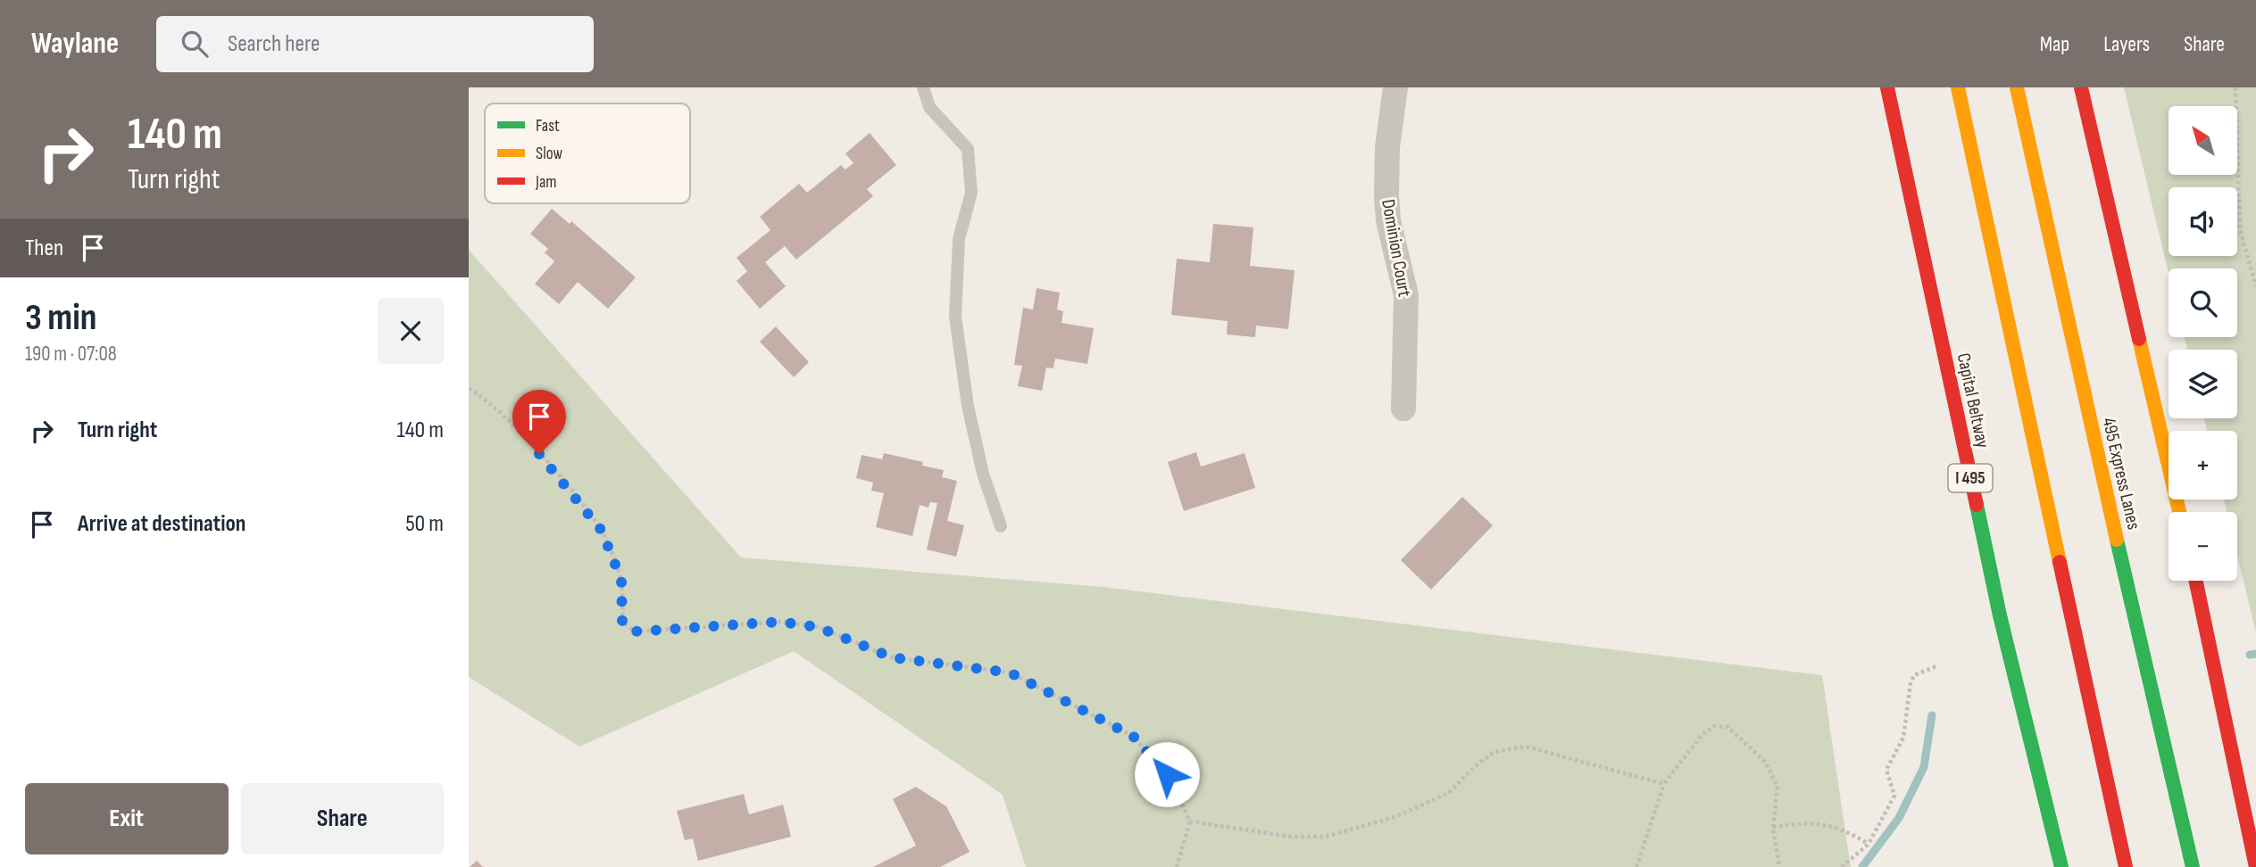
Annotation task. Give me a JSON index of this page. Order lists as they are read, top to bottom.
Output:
{
  "streets": {
    "highway": ["Capital Beltway", "495 Express Lanes", "I 495"],
    "street": ["Dominion Court"]
  },
  "legend": ["Fast", "Slow", "Jam"],
  "north": "top left",
  "page": {
    "header": "Waylane",
    "search": "Search here",
    "nav": ["Map", "Layers", "Share"],
    "turn": ["140 m", "Turn right"],
    "map_buttons": ["+", "−"],
    "then": "Then",
    "heading": ["3 min", "190 m · 07:08"],
    "list": [
      {
        "name": "Turn right",
        "value": "140 m"
      },
      {
        "name": "Arrive at destination",
        "value": "50 m"
      }
    ],
    "buttons": ["Exit", "Share"]
  }
}
